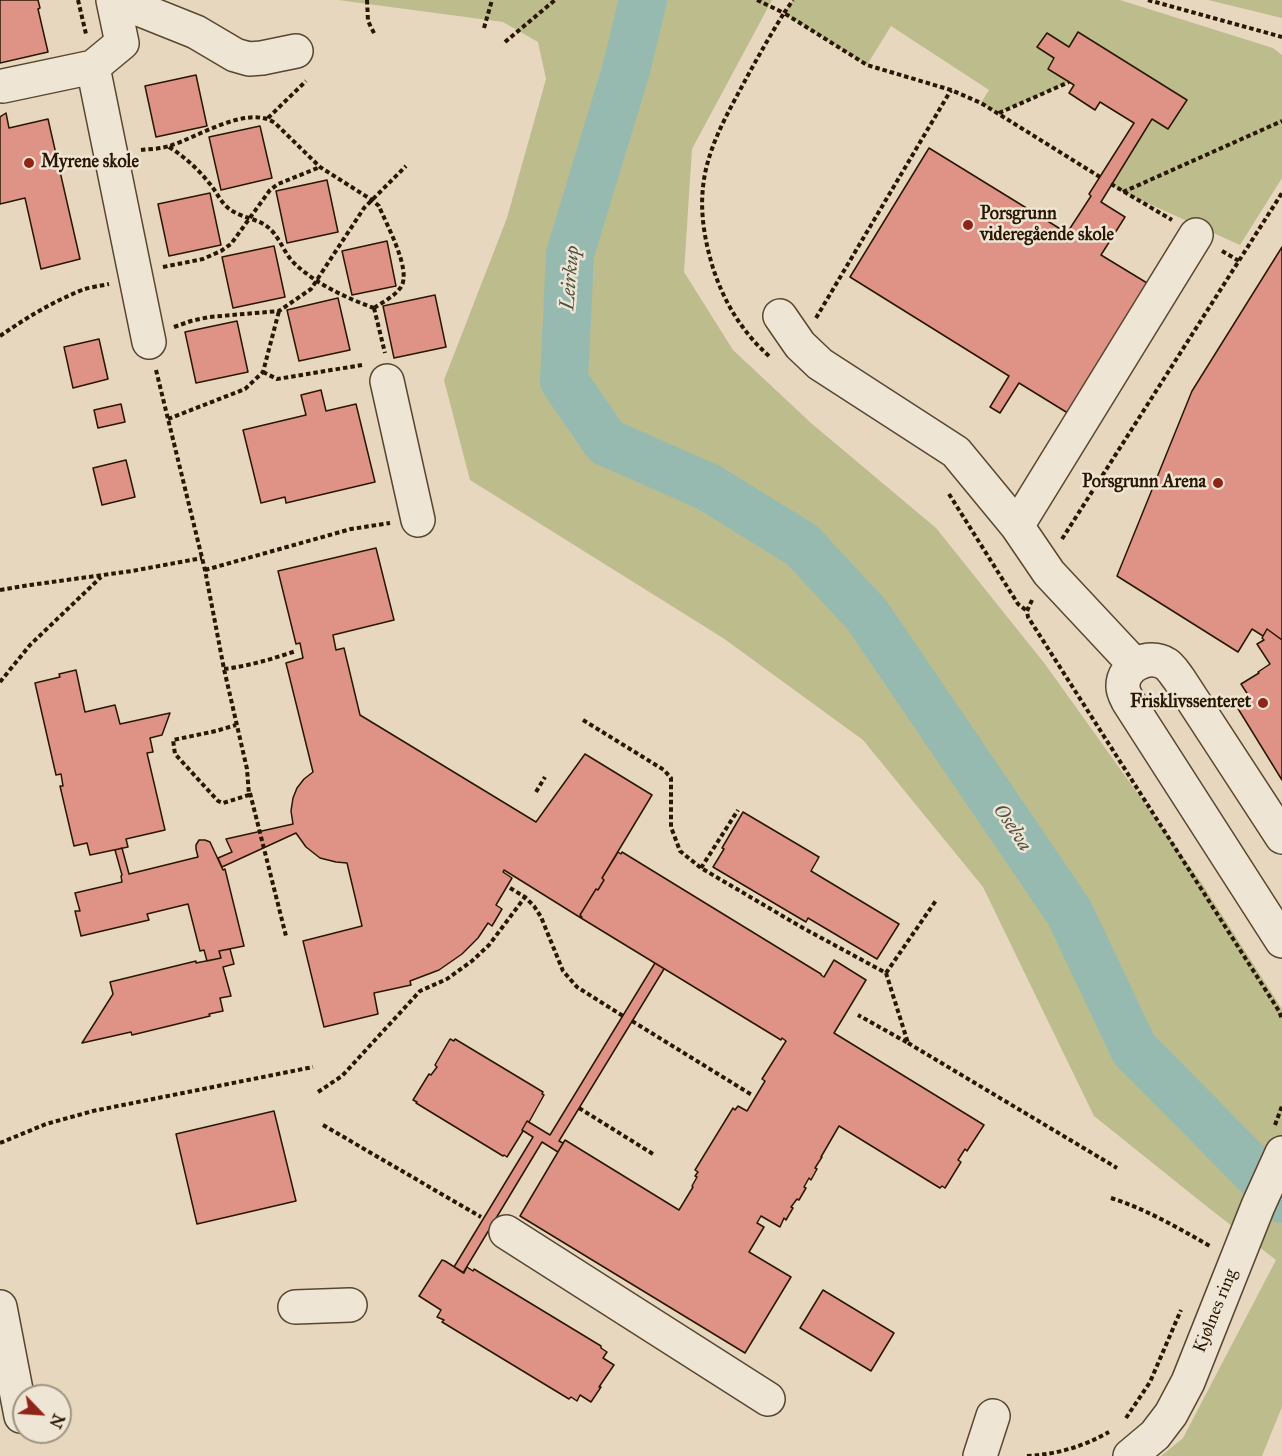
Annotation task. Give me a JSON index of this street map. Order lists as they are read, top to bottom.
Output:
{
  "streets": {
    "street": ["Kjølnes ring"]
  },
  "water": ["Leirkup", "Oselva"],
  "places": [
    "Myrene skole",
    "Porsgrunn videregående skole",
    "Porsgrunn Arena",
    "Frisklivssenteret"
  ],
  "north": "bottom right"
}
